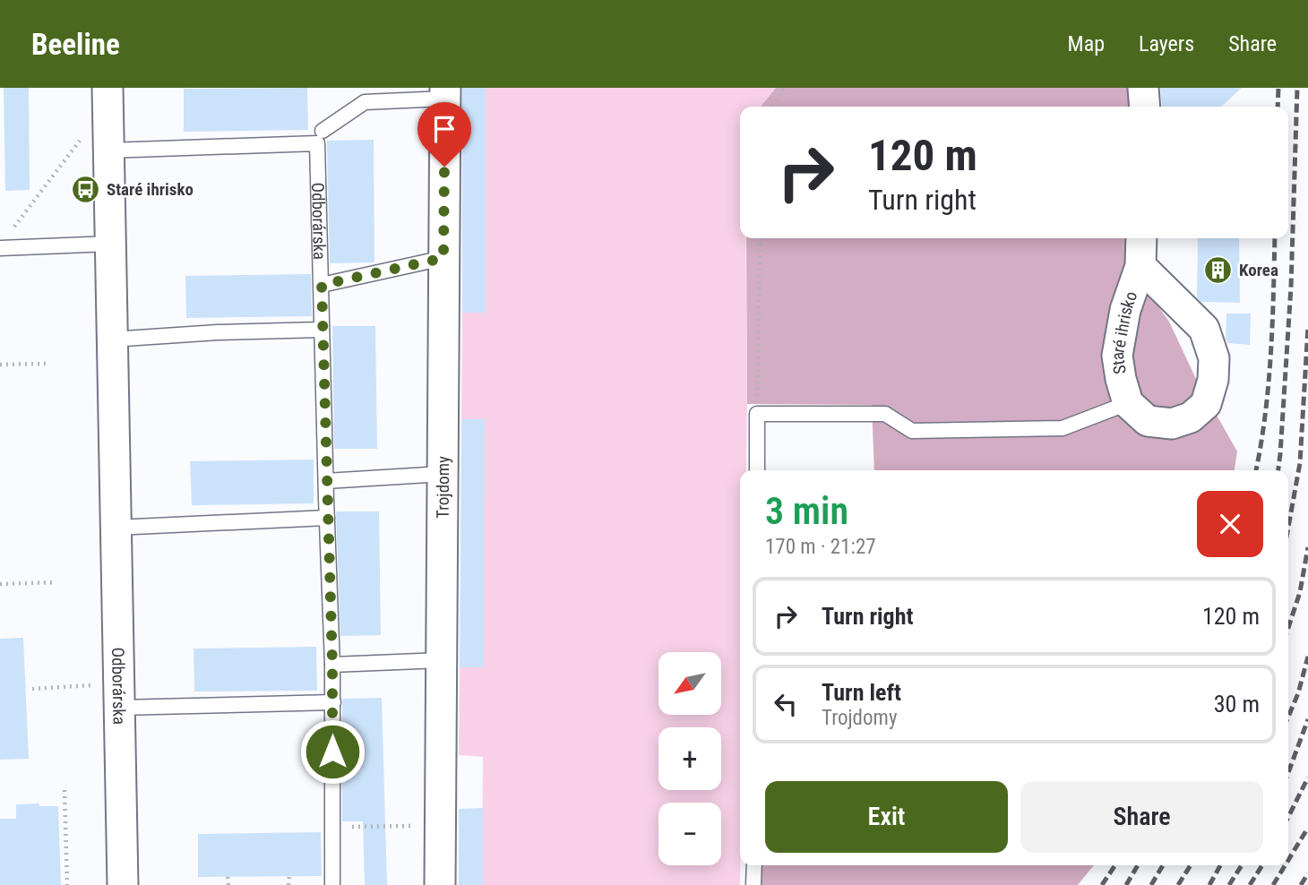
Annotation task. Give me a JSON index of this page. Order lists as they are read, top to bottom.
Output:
{
  "streets": {
    "street": ["Odborárska", "Staré ihrisko", "Trojdomy"]
  },
  "places": {
    "bus stop": ["Staré ihrisko"],
    "building": ["Korea"]
  },
  "north": "bottom left",
  "page": {
    "header": "Beeline",
    "nav": ["Map", "Layers", "Share"],
    "turn": ["120 m", "Turn right"],
    "heading": ["3 min", "170 m · 21:27"],
    "list": [
      {
        "name": "Turn right",
        "value": "120 m"
      },
      {
        "name": "Turn left",
        "note": "Trojdomy",
        "value": "30 m"
      }
    ],
    "map_buttons": ["+", "−"],
    "buttons": ["Exit", "Share"]
  }
}
